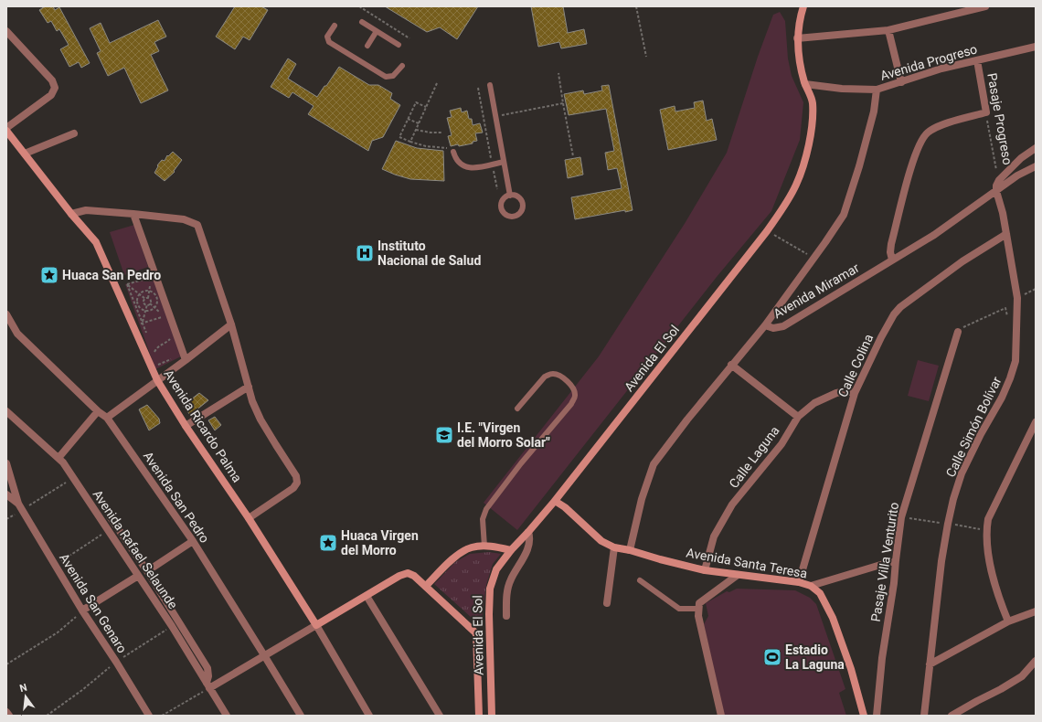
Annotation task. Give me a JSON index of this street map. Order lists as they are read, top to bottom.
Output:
{
  "streets": {
    "street": [
      "Avenida Progreso",
      "Pasaje Progreso",
      "Avenida Miramar",
      "Avenida El Sol",
      "Calle Colina",
      "Avenida Ricardo Palma",
      "Calle Simón Bolívar",
      "Calle Laguna",
      "Avenida San Pedro",
      "Avenida Rafael Selaunde",
      "Pasaje Villa Venturito",
      "Avenida Santa Teresa",
      "Avenida San Genaro"
    ]
  },
  "crossings": [
    ["Avenida Progreso", "Pasaje Progreso"],
    ["Avenida Progreso", "Avenida El Sol"],
    ["Avenida Miramar", "Calle Simón Bolívar"],
    ["Avenida Miramar", "Avenida Santa Teresa"],
    ["Avenida El Sol", "Avenida Santa Teresa"],
    ["Calle Colina", "Calle Simón Bolívar"],
    ["Calle Colina", "Calle Laguna"],
    ["Calle Colina", "Avenida Santa Teresa"],
    ["Calle Laguna", "Avenida Santa Teresa"]
  ],
  "places": {
    "hospital": ["Instituto Nacional de Salud"],
    "place": ["Huaca San Pedro", "Huaca Virgen del Morro"],
    "school or university": ["I.E. \"Virgen del Morro Solar\""],
    "sports": ["Estadio La Laguna"]
  },
  "north": "top"
}
